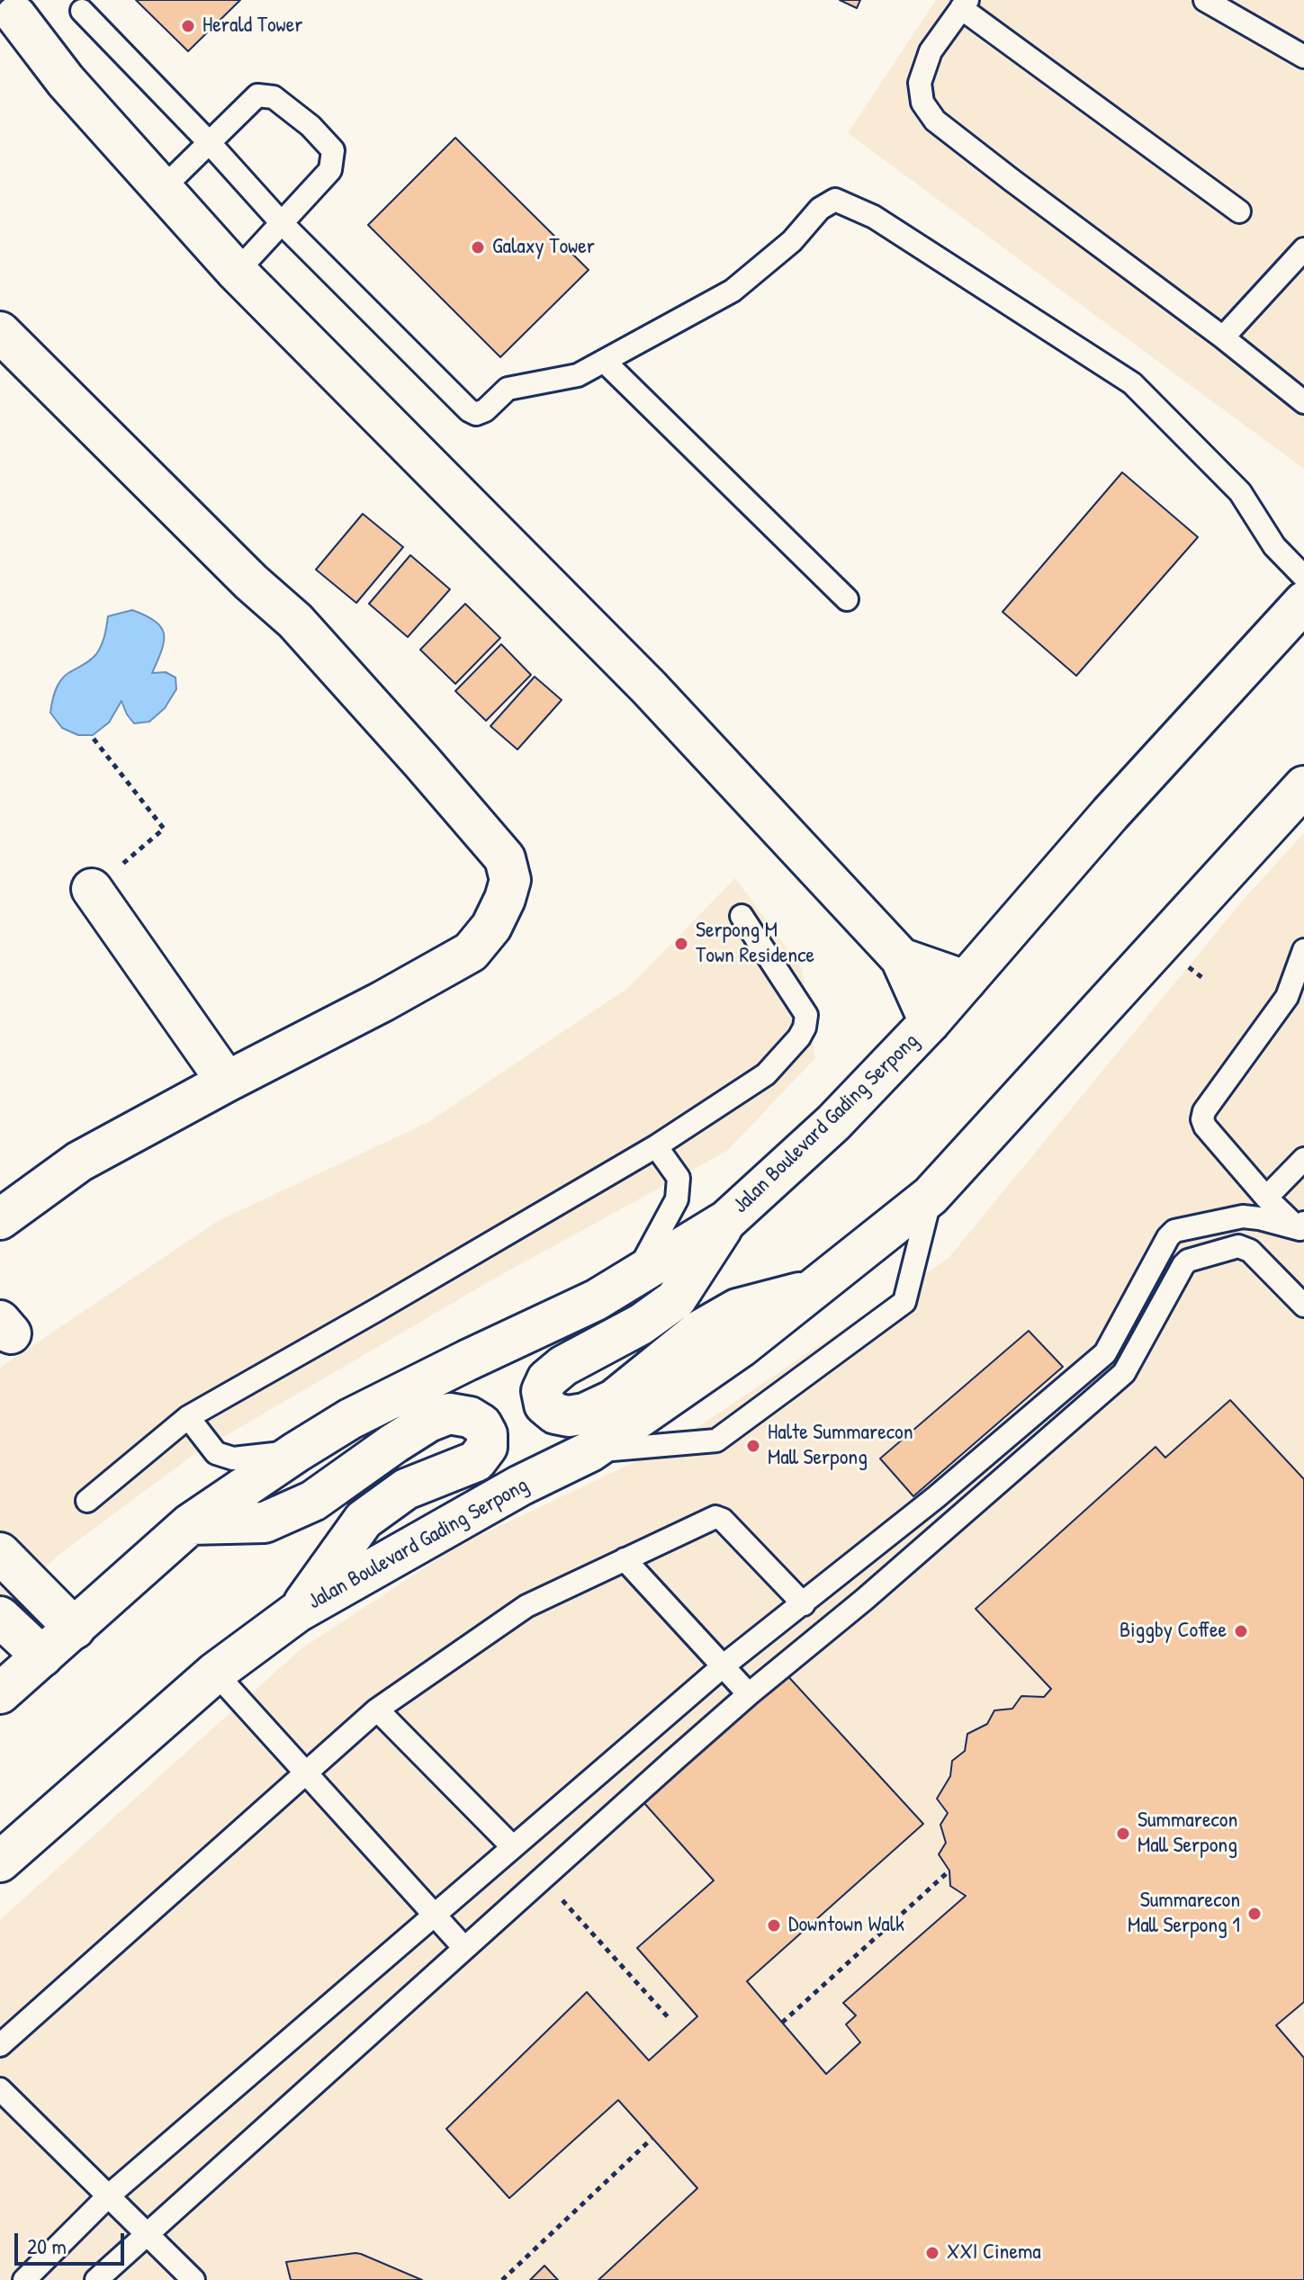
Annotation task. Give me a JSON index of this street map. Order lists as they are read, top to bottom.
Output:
{
  "streets": {
    "main road": ["Jalan Boulevard Gading Serpong"]
  },
  "places": [
    "Herald Tower",
    "Galaxy Tower",
    "Serpong M Town Residence",
    "Halte Summarecon Mall Serpong",
    "Biggby Coffee",
    "Summarecon Mall Serpong",
    "Summarecon Mall Serpong 1",
    "Downtown Walk",
    "XXI Cinema"
  ],
  "scale_bar": "20 m"
}
